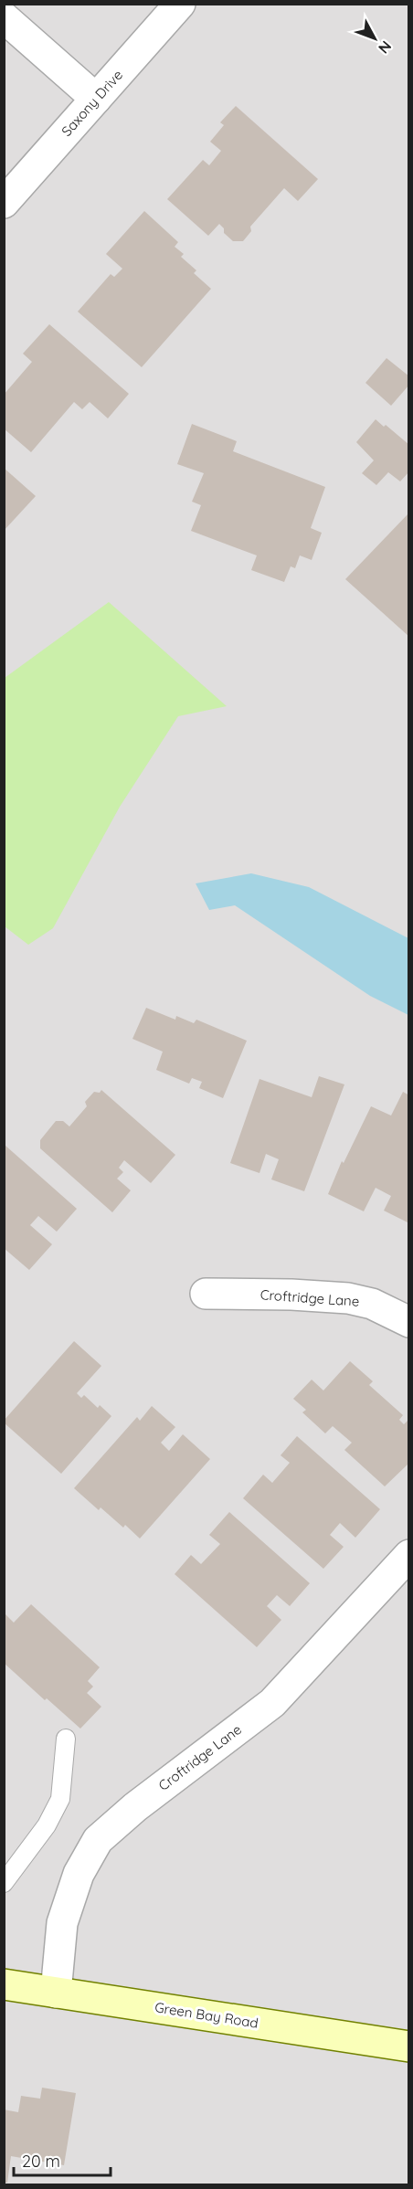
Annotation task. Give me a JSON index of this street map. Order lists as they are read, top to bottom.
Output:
{
  "streets": {
    "main road": ["Green Bay Road"],
    "street": ["Saxony Drive", "Croftridge Lane"]
  },
  "crossings": [
    ["Croftridge Lane", "Green Bay Road"]
  ],
  "scale_bar": "20 m",
  "north": "bottom right"
}
